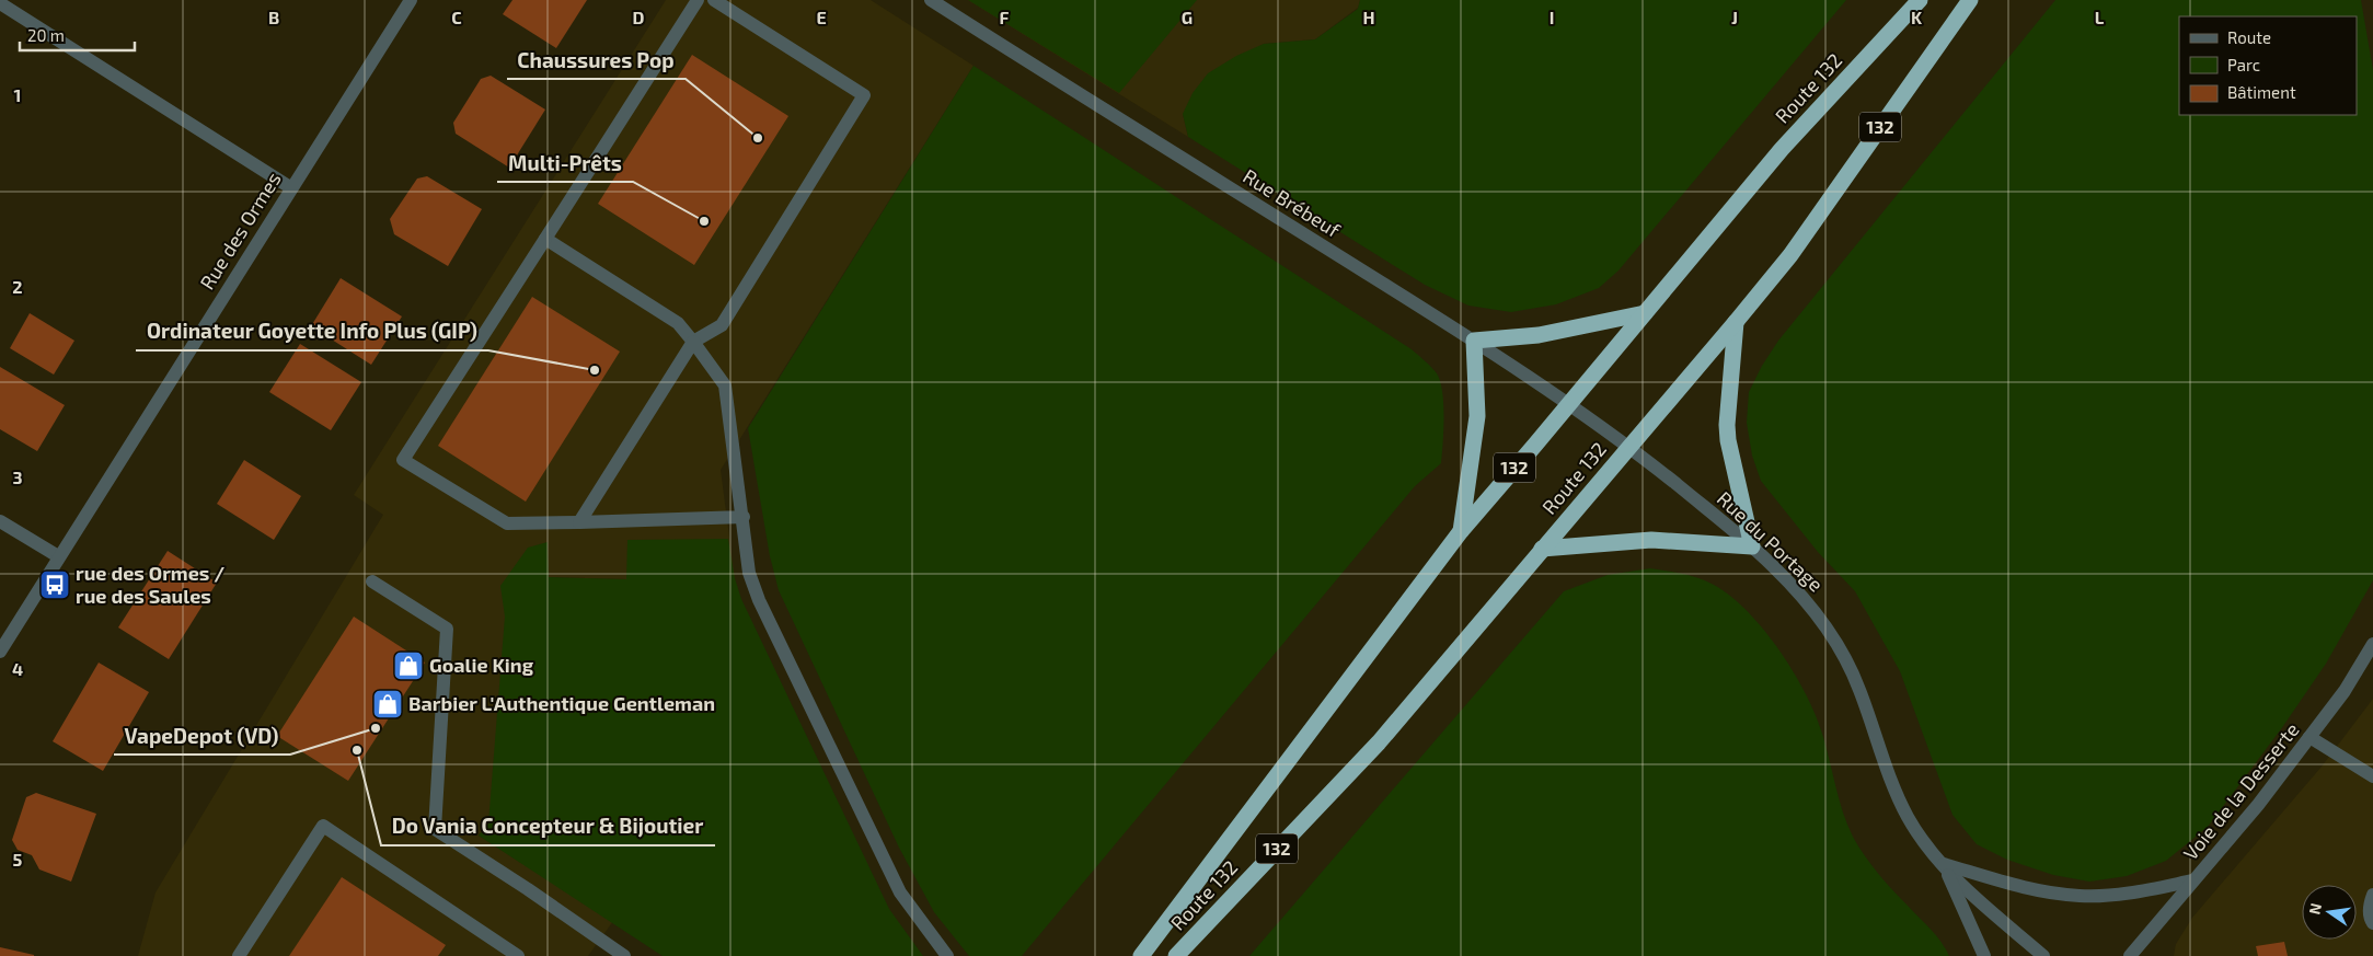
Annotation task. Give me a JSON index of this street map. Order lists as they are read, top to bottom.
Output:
{
  "streets": {
    "highway": ["Route 132", "132"],
    "street": [
      "Rue Brébeuf",
      "Rue des Ormes",
      "Rue du Portage",
      "Voie de la Desserte"
    ]
  },
  "crossings": [
    ["Route 132", "Rue Brébeuf"],
    ["Route 132", "Rue du Portage"],
    ["Rue Brébeuf", "Rue du Portage"]
  ],
  "places": {
    "other": [
      "Chaussures Pop",
      "Multi-Prêts",
      "Ordinateur Goyette Info Plus (GIP)",
      "VapeDepot (VD)",
      "Do Vania Concepteur & Bijoutier"
    ],
    "bus stop": ["rue des Ormes / rue des Saules"],
    "shop": ["Goalie King", "Barbier L'Authentique Gentleman"]
  },
  "legend": ["Route", "Parc", "Bâtiment"],
  "scale_bar": "20 m",
  "north": "left",
  "grid": {
    "columns": [
      "B",
      "C",
      "D",
      "E",
      "F",
      "G",
      "H",
      "I",
      "J",
      "K",
      "L"
    ],
    "rows": [
      "1",
      "2",
      "3",
      "4",
      "5"
    ]
  }
}
